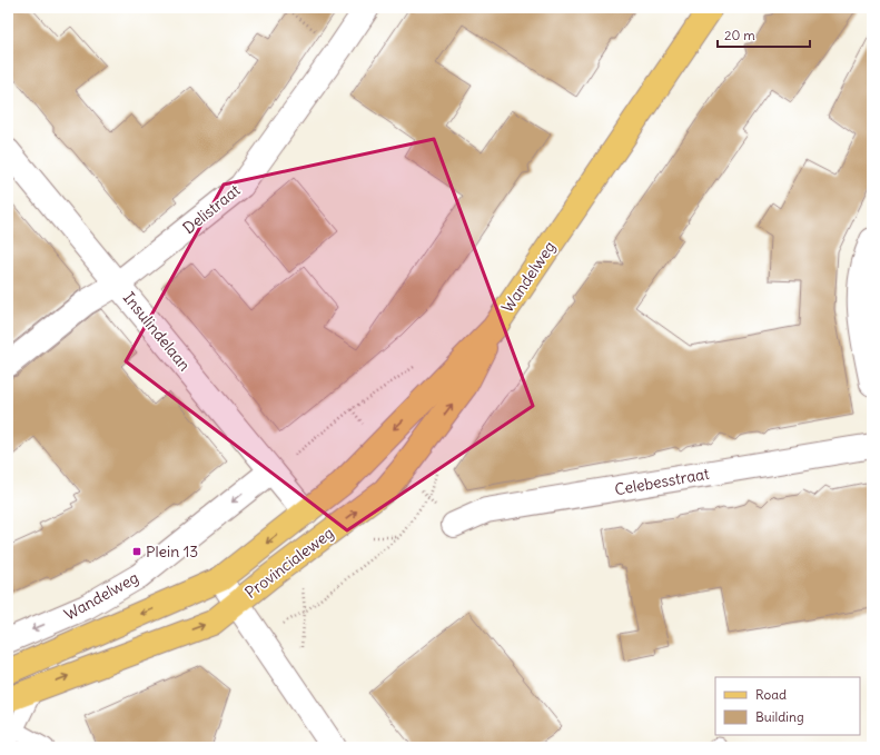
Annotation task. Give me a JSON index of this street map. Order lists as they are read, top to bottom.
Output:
{
  "streets": {
    "main road": ["Wandelweg", "Provincialeweg"],
    "street": ["Delistraat", "Insulindelaan", "Celebesstraat"]
  },
  "crossings": [
    ["Delistraat", "Insulindelaan"],
    ["Wandelweg", "Insulindelaan"],
    ["Wandelweg", "Provincialeweg"],
    ["Insulindelaan", "Provincialeweg"]
  ],
  "one_way": ["Wandelweg"],
  "places": {
    "transit": ["Plein 13"]
  },
  "legend": ["Road", "Building"],
  "scale_bar": "20 m"
}
